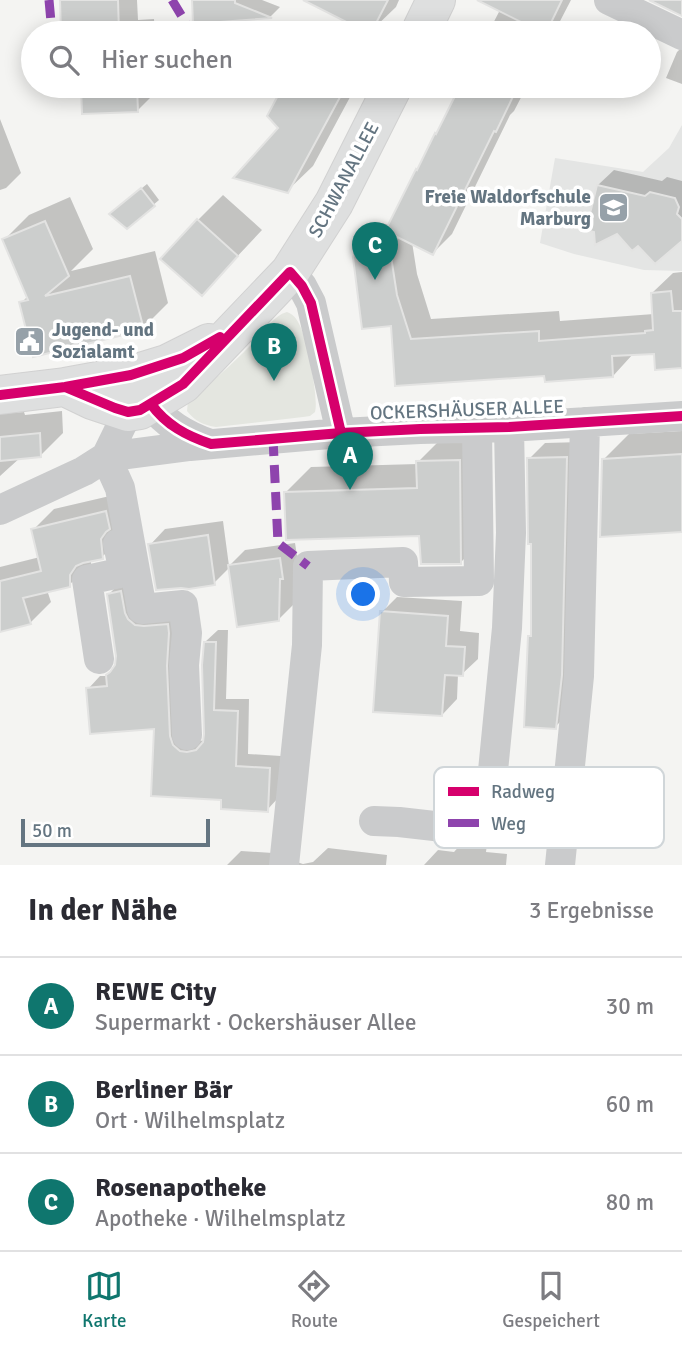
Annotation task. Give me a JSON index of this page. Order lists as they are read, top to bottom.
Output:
{
  "streets": {
    "main road": ["SCHWANALLEE"],
    "street": ["OCKERSHÄUSER ALLEE"]
  },
  "places": {
    "school or university": ["Freie Waldorfschule Marburg"],
    "public building": ["Jugend- und Sozialamt"]
  },
  "legend": ["Radweg", "Weg"],
  "scale_bar": "50 m",
  "page": {
    "search": "Hier suchen",
    "pins": ["C", "B", "A"],
    "scale": "50 m",
    "heading": ["In der Nähe", "3 Ergebnisse"],
    "list": [
      {
        "mark": "A",
        "name": "REWE City",
        "note": "Supermarkt · Ockershäuser Allee",
        "value": "30 m"
      },
      {
        "mark": "B",
        "name": "Berliner Bär",
        "note": "Ort · Wilhelmsplatz",
        "value": "60 m"
      },
      {
        "mark": "C",
        "name": "Rosenapotheke",
        "note": "Apotheke · Wilhelmsplatz",
        "value": "80 m"
      }
    ],
    "nav": ["Karte", "Route", "Gespeichert"]
  }
}
